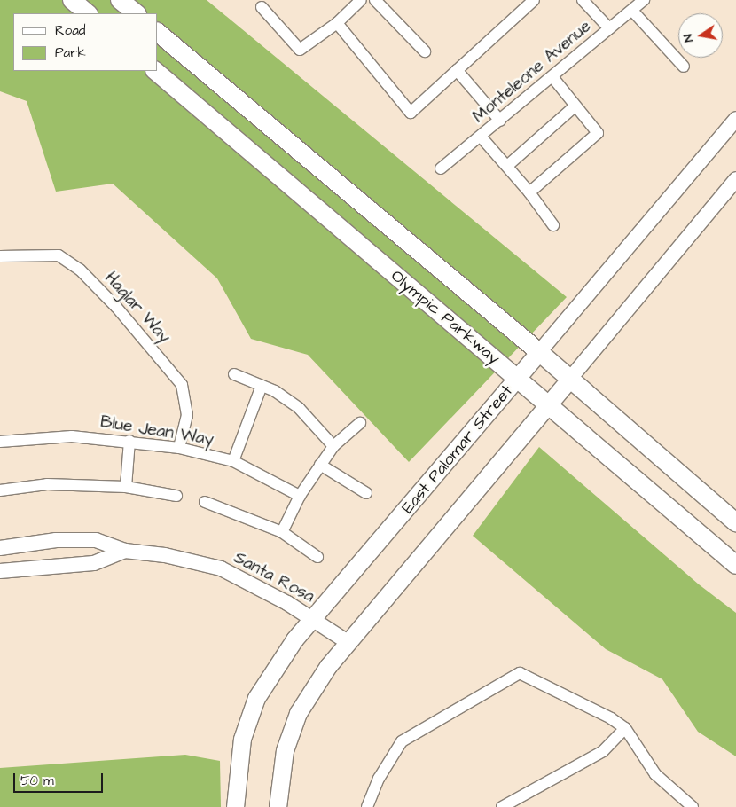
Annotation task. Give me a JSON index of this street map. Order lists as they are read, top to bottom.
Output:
{
  "streets": {
    "main road": ["Olympic Parkway", "East Palomar Street"],
    "street": [
      "Monteleone Avenue",
      "Haglar Way",
      "Blue Jean Way",
      "Santa Rosa"
    ]
  },
  "crossings": [
    ["Haglar Way", "Blue Jean Way"],
    ["Olympic Parkway", "East Palomar Street"],
    ["East Palomar Street", "Santa Rosa"]
  ],
  "legend": ["Road", "Park"],
  "scale_bar": "50 m",
  "north": "left"
}
